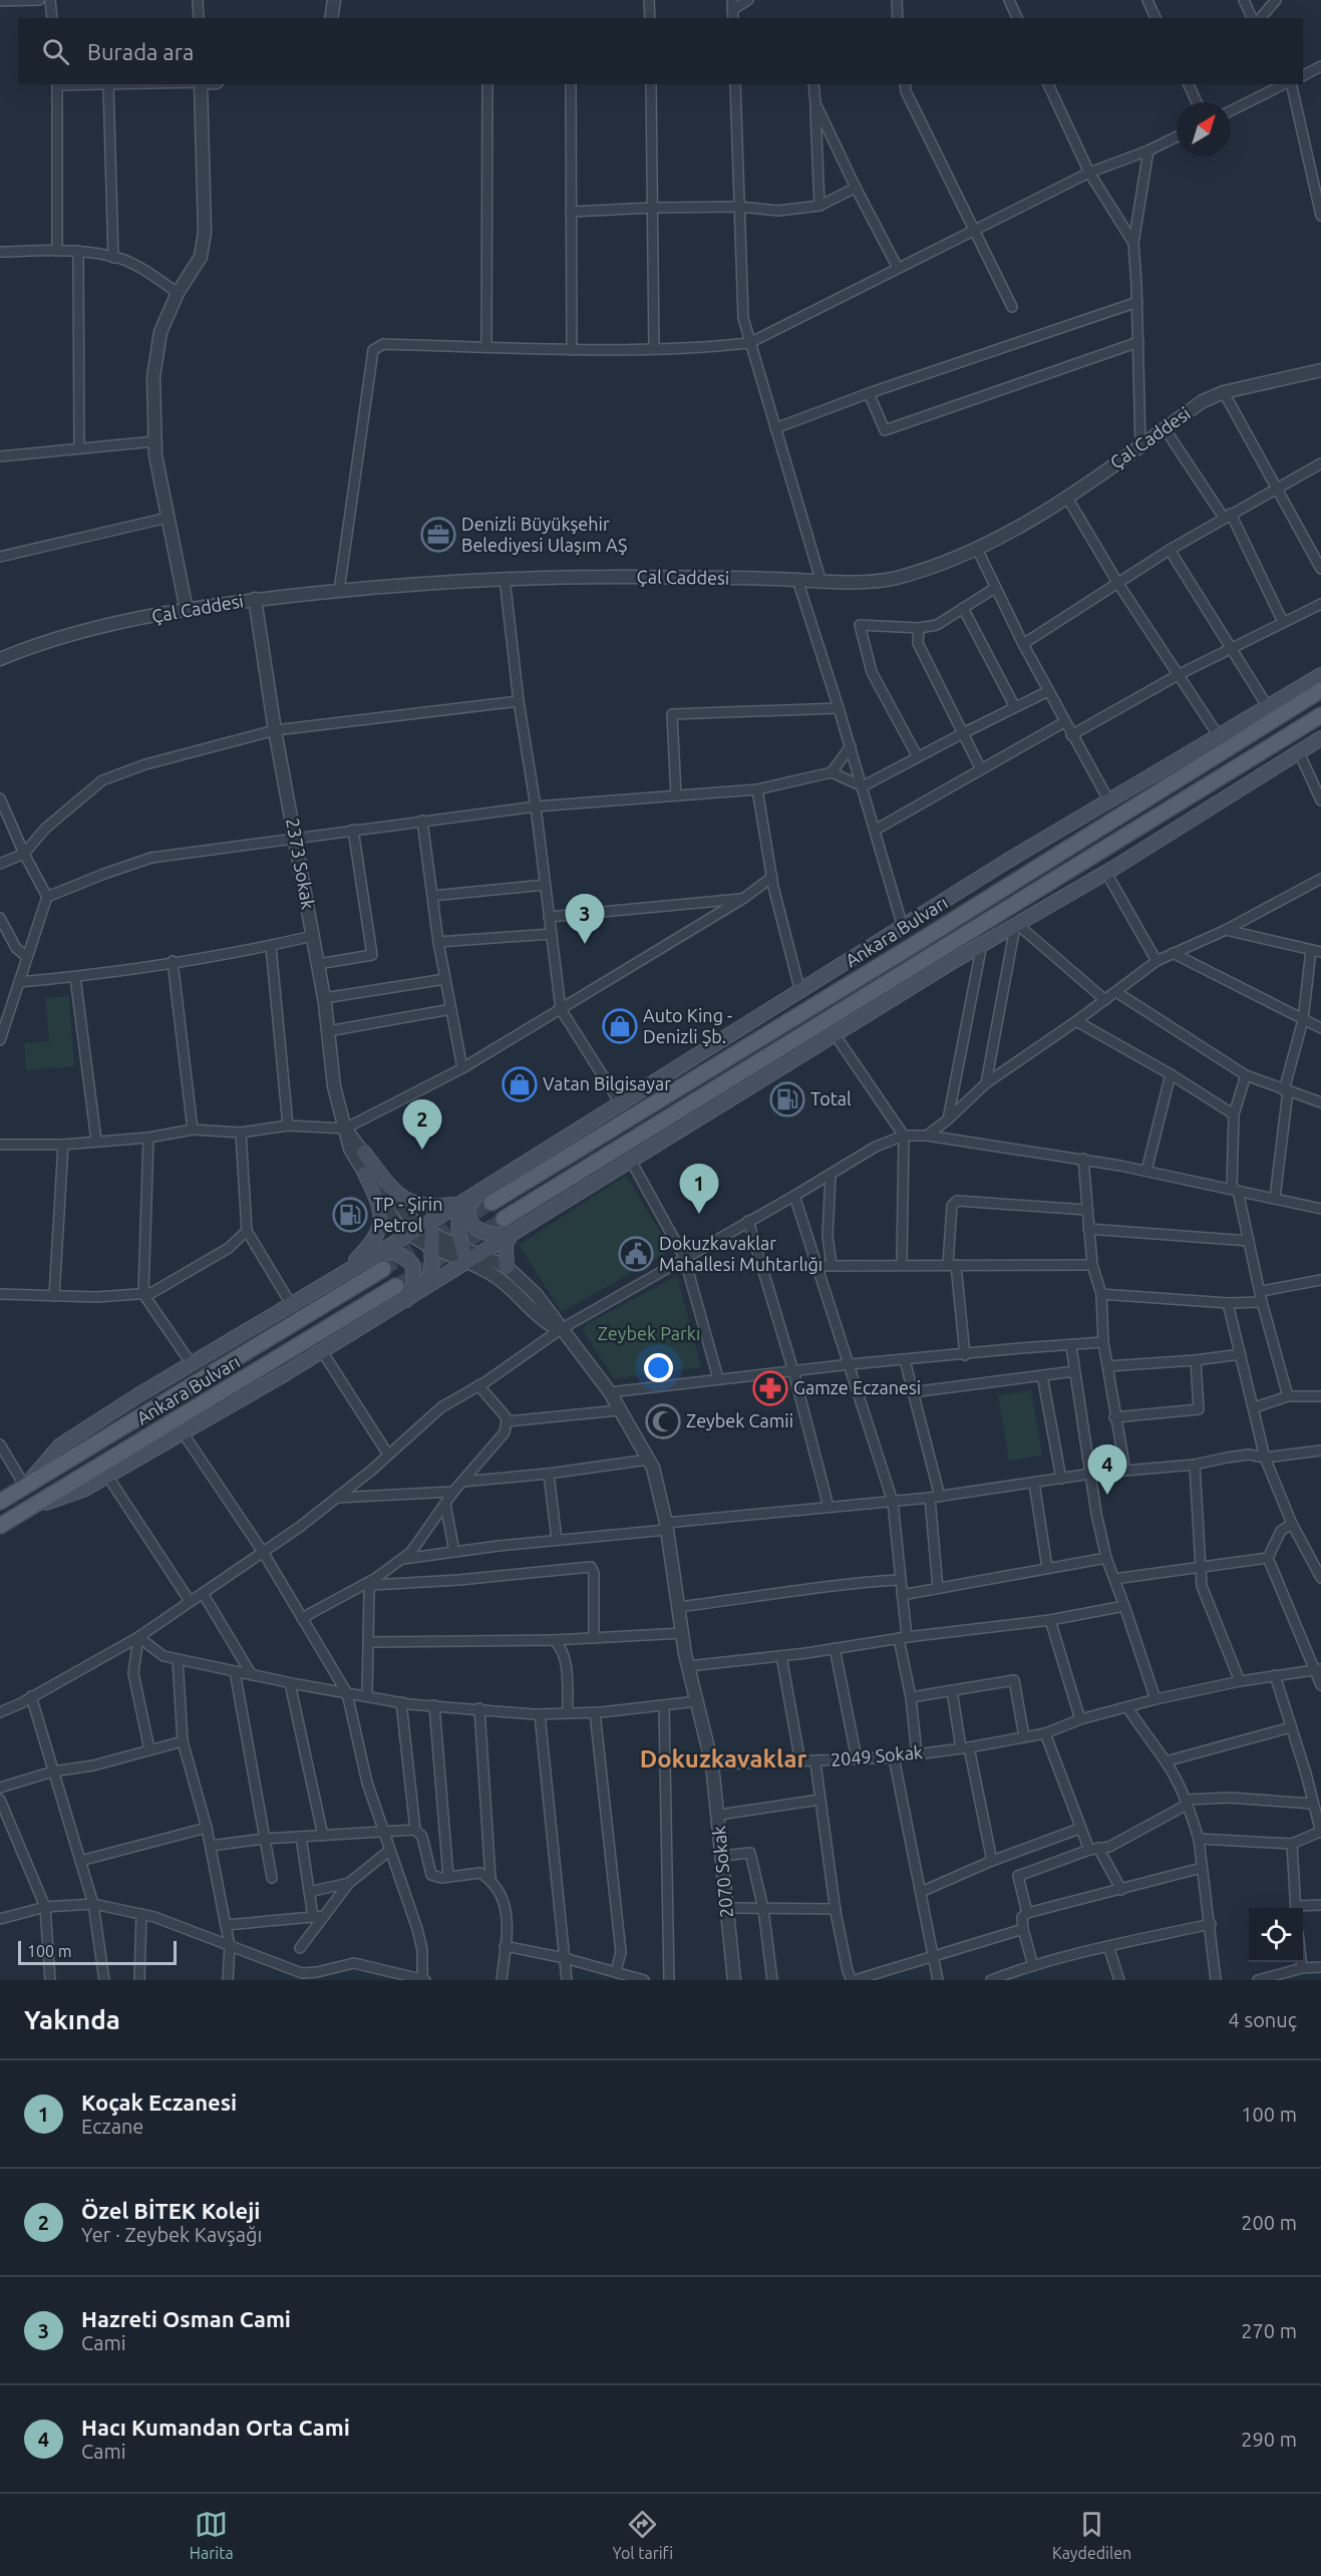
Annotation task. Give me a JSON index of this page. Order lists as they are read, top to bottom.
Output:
{
  "streets": {
    "main road": ["Ankara Bulvarı"],
    "street": [
      "Çal Caddesi",
      "2373 Sokak",
      "2049 Sokak",
      "2070 Sokak"
    ]
  },
  "crossings": [
    ["Çal Caddesi", "2373 Sokak"],
    ["2049 Sokak", "2070 Sokak"]
  ],
  "districts": ["Dokuzkavaklar"],
  "parks": ["Zeybek Parkı"],
  "places": {
    "office": ["Denizli Büyükşehir Belediyesi Ulaşım AŞ"],
    "shop": ["Auto King - Denizli Şb.", "Vatan Bilgisayar"],
    "fuel station": ["Total", "TP - Şirin Petrol"],
    "public building": ["Dokuzkavaklar Mahallesi Muhtarlığı"],
    "pharmacy": ["Gamze Eczanesi"],
    "mosque": ["Zeybek Camii"]
  },
  "scale_bar": "100 m",
  "north": "top right",
  "page": {
    "search": "Burada ara",
    "pins": [
      "3",
      "2",
      "1",
      "4"
    ],
    "scale": "100 m",
    "heading": ["Yakında", "4 sonuç"],
    "list": [
      {
        "mark": "1",
        "name": "Koçak Eczanesi",
        "note": "Eczane",
        "value": "100 m"
      },
      {
        "mark": "2",
        "name": "Özel BİTEK Koleji",
        "note": "Yer · Zeybek Kavşağı",
        "value": "200 m"
      },
      {
        "mark": "3",
        "name": "Hazreti Osman Cami",
        "note": "Cami",
        "value": "270 m"
      },
      {
        "mark": "4",
        "name": "Hacı Kumandan Orta Cami",
        "note": "Cami",
        "value": "290 m"
      }
    ],
    "nav": ["Harita", "Yol tarifi", "Kaydedilen"]
  }
}
